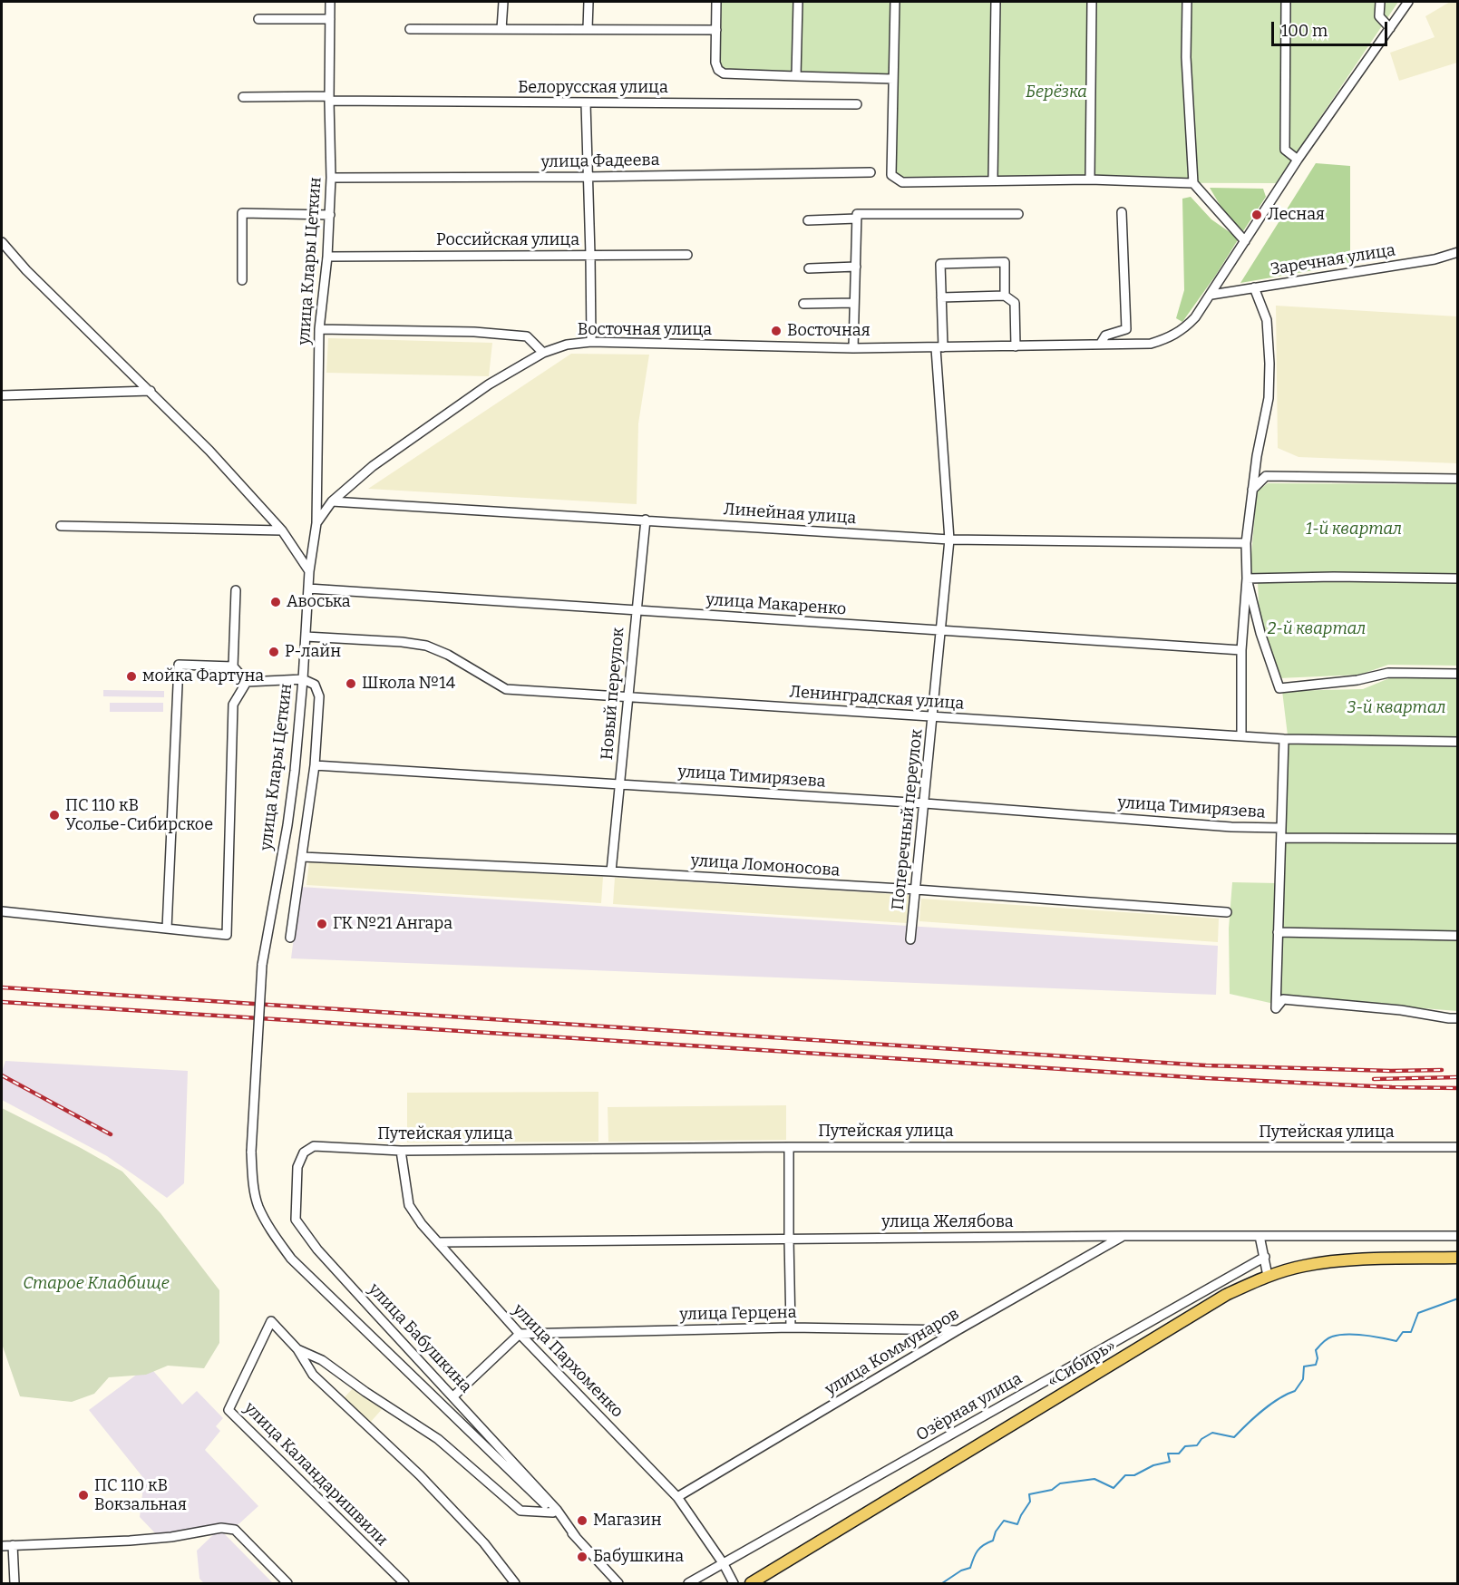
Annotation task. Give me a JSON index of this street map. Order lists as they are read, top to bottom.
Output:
{
  "streets": {
    "main road": ["«Сибирь»"],
    "street": [
      "Белорусская улица",
      "улица Фадеева",
      "Российская улица",
      "Заречная улица",
      "улица Клары Цеткин",
      "Восточная улица",
      "Линейная улица",
      "улица Макаренко",
      "Новый переулок",
      "Ленинградская улица",
      "улица Тимирязева",
      "Поперечный переулок",
      "улица Ломоносова",
      "Путейская улица",
      "улица Желябова",
      "улица Герцена",
      "улица Бабушкина",
      "улица Коммунаров",
      "улица Пархоменко",
      "Озёрная улица",
      "улица Каландаришвили"
    ]
  },
  "crossings": [
    ["Белорусская улица", "улица Клары Цеткин"],
    ["улица Фадеева", "улица Клары Цеткин"],
    ["Российская улица", "улица Клары Цеткин"],
    ["Заречная улица", "Восточная улица"],
    ["улица Клары Цеткин", "Восточная улица"],
    ["улица Клары Цеткин", "улица Макаренко"],
    ["улица Клары Цеткин", "Ленинградская улица"],
    ["улица Клары Цеткин", "улица Бабушкина"],
    ["Восточная улица", "Линейная улица"],
    ["Восточная улица", "Поперечный переулок"],
    ["Линейная улица", "Новый переулок"],
    ["Линейная улица", "Поперечный переулок"],
    ["улица Макаренко", "Новый переулок"],
    ["улица Макаренко", "Поперечный переулок"],
    ["Новый переулок", "Ленинградская улица"],
    ["Новый переулок", "улица Тимирязева"],
    ["Новый переулок", "улица Ломоносова"],
    ["Ленинградская улица", "Поперечный переулок"],
    ["улица Тимирязева", "Поперечный переулок"],
    ["Поперечный переулок", "улица Ломоносова"],
    ["Путейская улица", "улица Бабушкина"],
    ["Путейская улица", "улица Пархоменко"],
    ["улица Желябова", "улица Коммунаров"],
    ["улица Желябова", "улица Пархоменко"],
    ["улица Герцена", "улица Коммунаров"],
    ["улица Герцена", "улица Пархоменко"],
    ["улица Коммунаров", "улица Пархоменко"],
    ["улица Пархоменко", "Озёрная улица"]
  ],
  "parks": [
    "Берёзка",
    "1-й квартал",
    "2-й квартал",
    "3-й квартал",
    "Старое Кладбище"
  ],
  "places": [
    "Лесная",
    "Восточная",
    "Авоська",
    "Р-лайн",
    "мойка Фартуна",
    "Школа №14",
    "ПС 110 кВ Усолье-Сибирское",
    "ГК №21 Ангара",
    "ПС 110 кВ Вокзальная",
    "Магазин",
    "Бабушкина"
  ],
  "scale_bar": "100 m"
}
